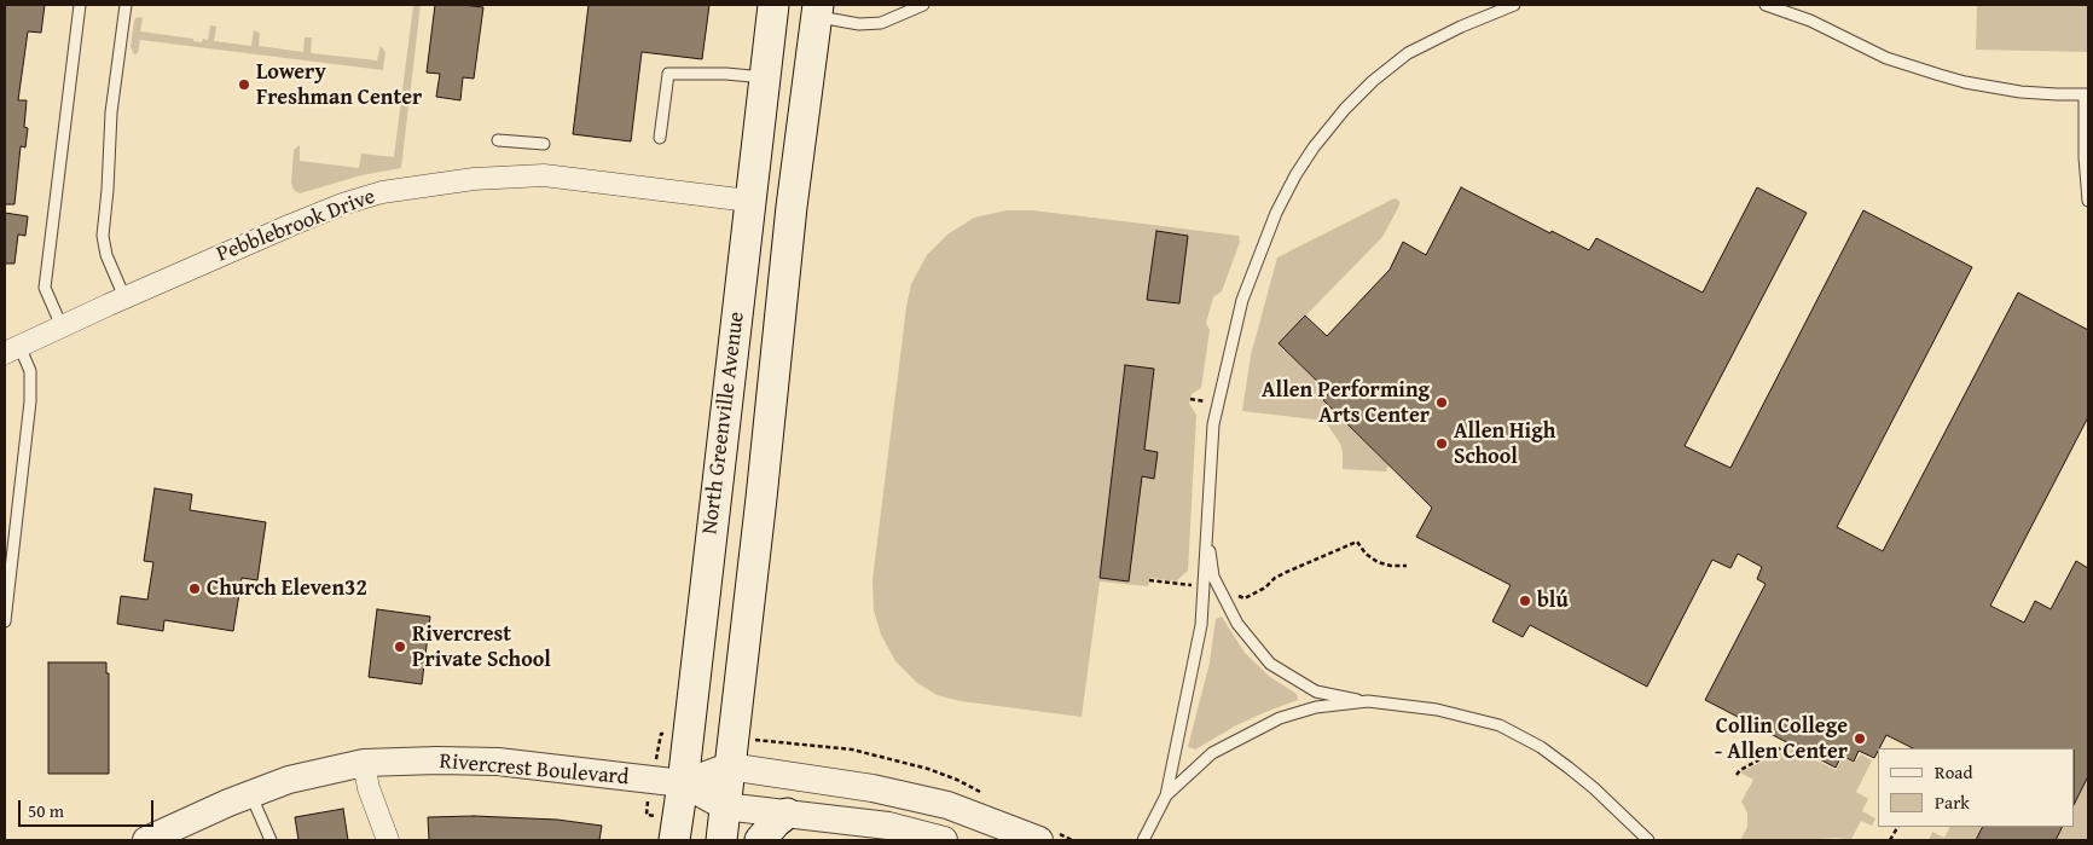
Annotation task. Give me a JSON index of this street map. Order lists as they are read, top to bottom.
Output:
{
  "streets": {
    "main road": ["North Greenville Avenue"],
    "street": ["Pebblebrook Drive", "Rivercrest Boulevard"]
  },
  "crossings": [
    ["Pebblebrook Drive", "North Greenville Avenue"],
    ["North Greenville Avenue", "Rivercrest Boulevard"]
  ],
  "places": [
    "Lowery Freshman Center",
    "Allen Performing Arts Center",
    "Allen High School",
    "Church Eleven32",
    "blú",
    "Rivercrest Private School",
    "Collin College - Allen Center"
  ],
  "legend": ["Road", "Park"],
  "scale_bar": "50 m"
}
